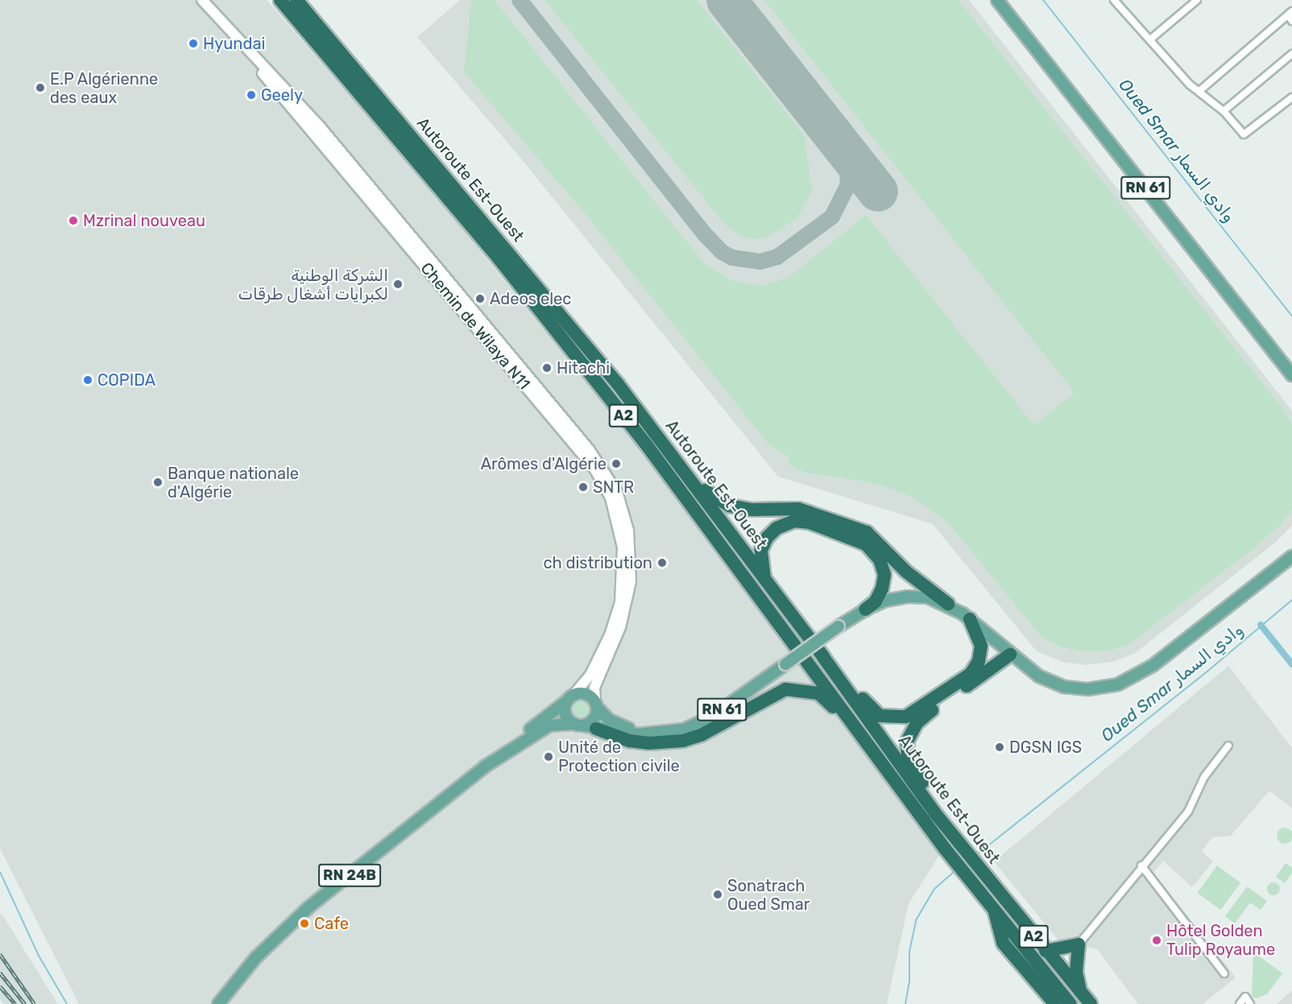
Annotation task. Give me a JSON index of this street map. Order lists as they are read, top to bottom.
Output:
{
  "streets": {
    "highway": ["Autoroute Est-Ouest", "A2"],
    "main road": ["RN 61", "Chemin de Wilaya N11", "RN 24B"]
  },
  "crossings": [
    ["RN 61", "Chemin de Wilaya N11"],
    ["RN 61", "RN 24B"]
  ],
  "water": ["Oued Smar وادي السمار"],
  "places": [
    "Hyundai",
    "E.P Algérienne des eaux",
    "Geely",
    "Mzrinal nouveau",
    "الشركة الوطنية لكبرايات أشغال طرقات",
    "Adeos elec",
    "Hitachi",
    "COPIDA",
    "Arômes d'Algérie",
    "Banque nationale d'Algérie",
    "SNTR",
    "ch distribution",
    "DGSN IGS",
    "Unité de Protection civile",
    "Sonatrach Oued Smar",
    "Cafe",
    "Hôtel Golden Tulip Royaume"
  ]
}
